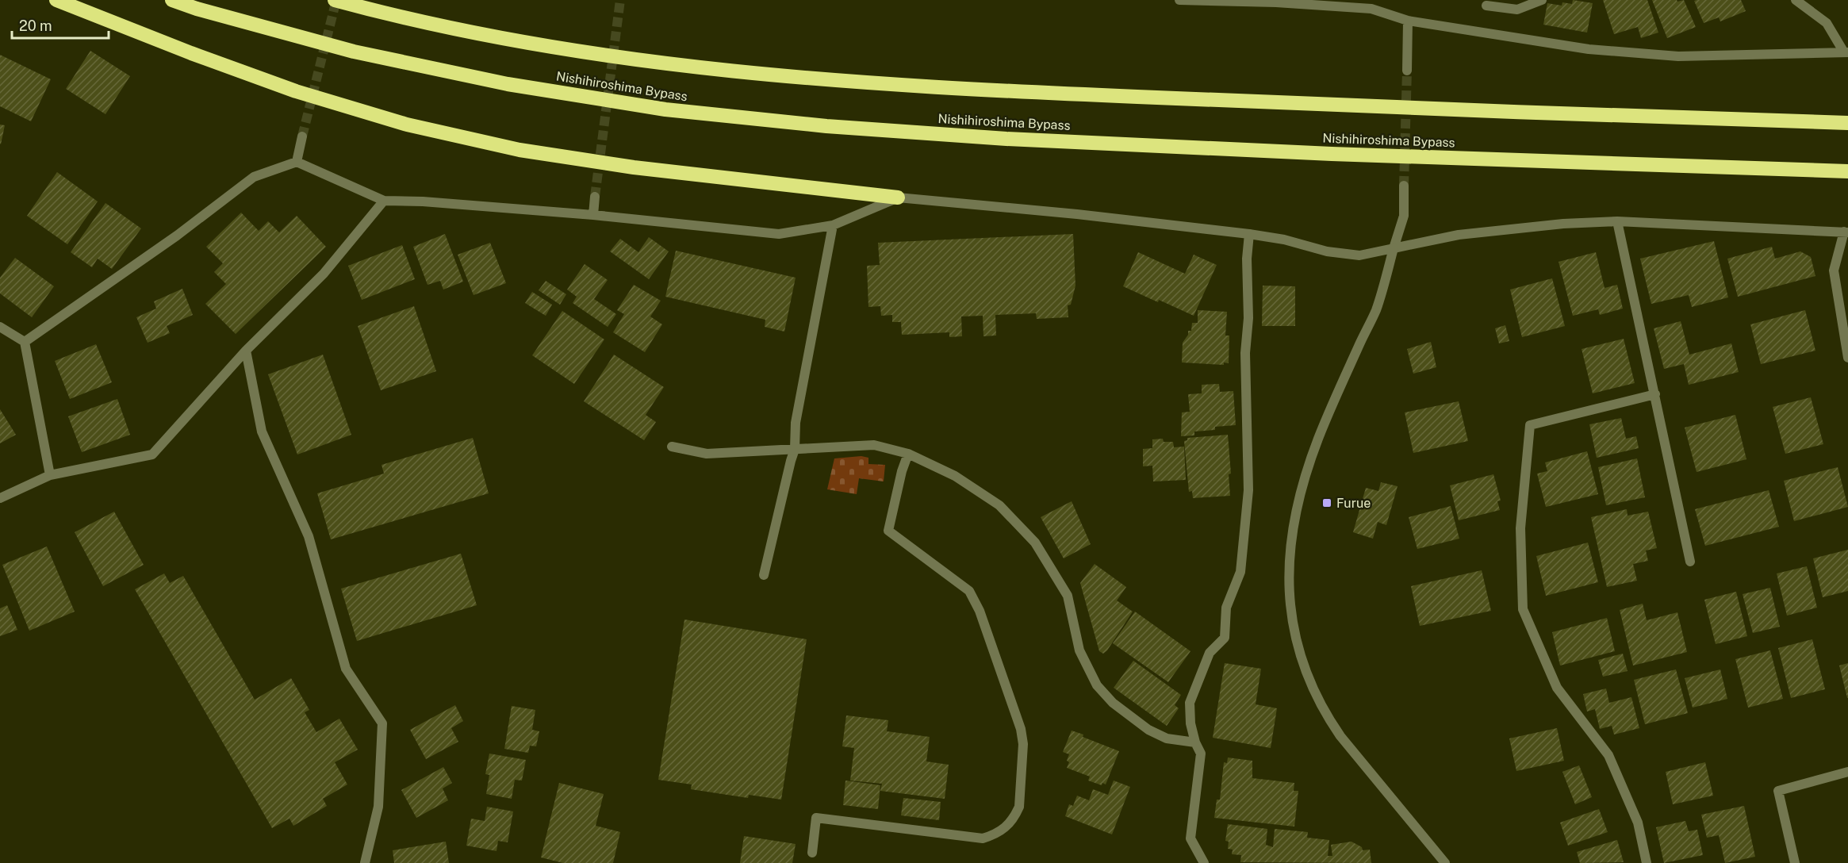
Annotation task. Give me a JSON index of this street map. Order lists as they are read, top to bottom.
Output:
{
  "streets": {
    "highway": ["Nishihiroshima Bypass"]
  },
  "places": {
    "transit": ["Furue"]
  },
  "scale_bar": "20 m"
}
